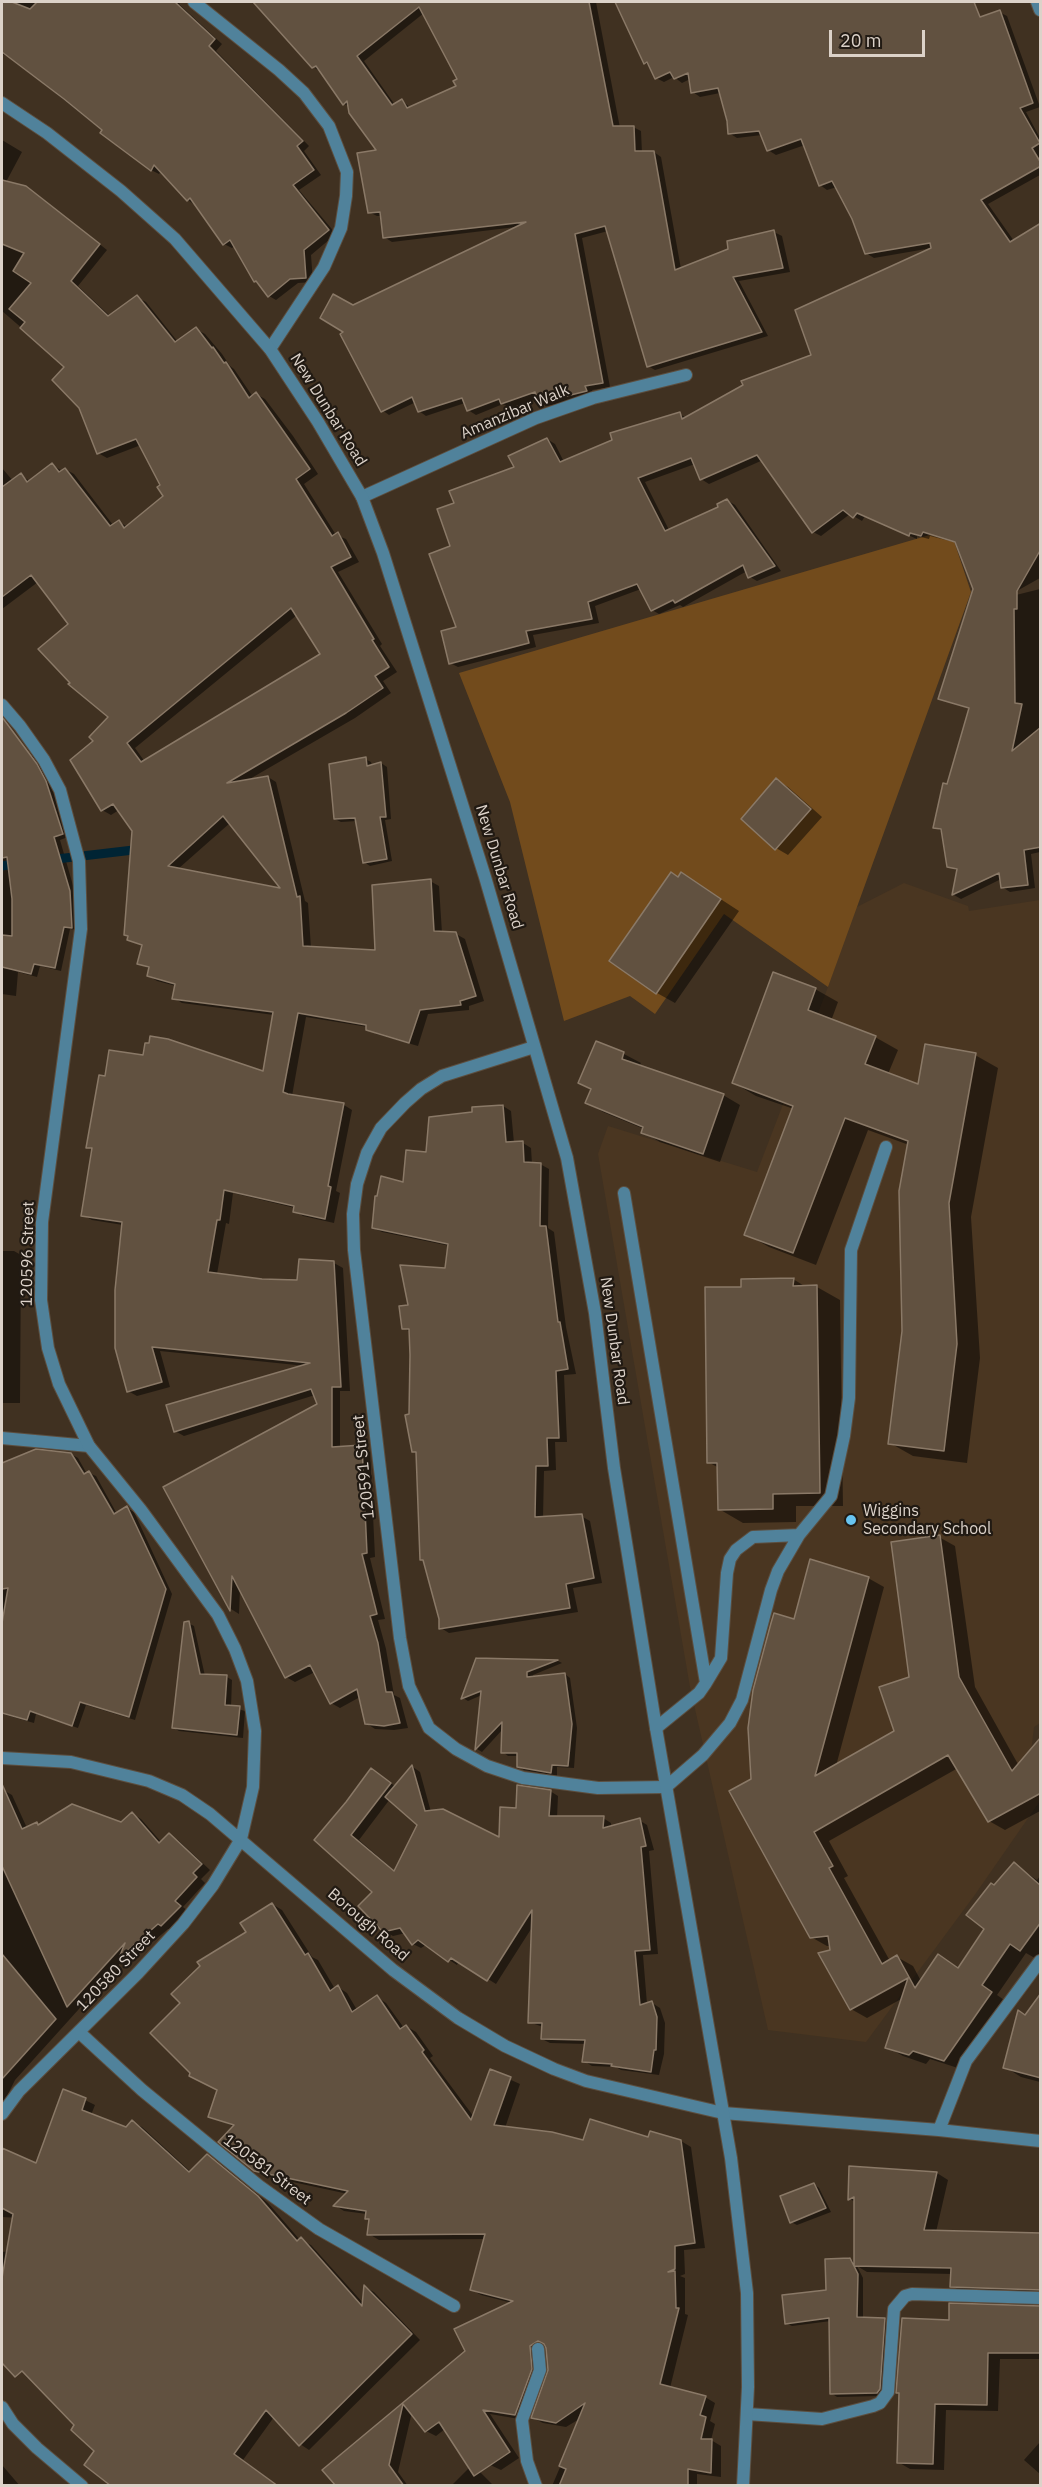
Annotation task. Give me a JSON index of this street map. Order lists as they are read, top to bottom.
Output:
{
  "streets": {
    "street": [
      "New Dunbar Road",
      "Amanzibar Walk",
      "120596 Street",
      "120591 Street",
      "Borough Road",
      "120580 Street",
      "120581 Street"
    ]
  },
  "crossings": [
    ["New Dunbar Road", "Amanzibar Walk"],
    ["New Dunbar Road", "120591 Street"],
    ["New Dunbar Road", "Borough Road"],
    ["120596 Street", "Borough Road"],
    ["120596 Street", "120580 Street"],
    ["Borough Road", "120580 Street"],
    ["120580 Street", "120581 Street"]
  ],
  "places": ["Wiggins Secondary School"],
  "scale_bar": "20 m"
}
